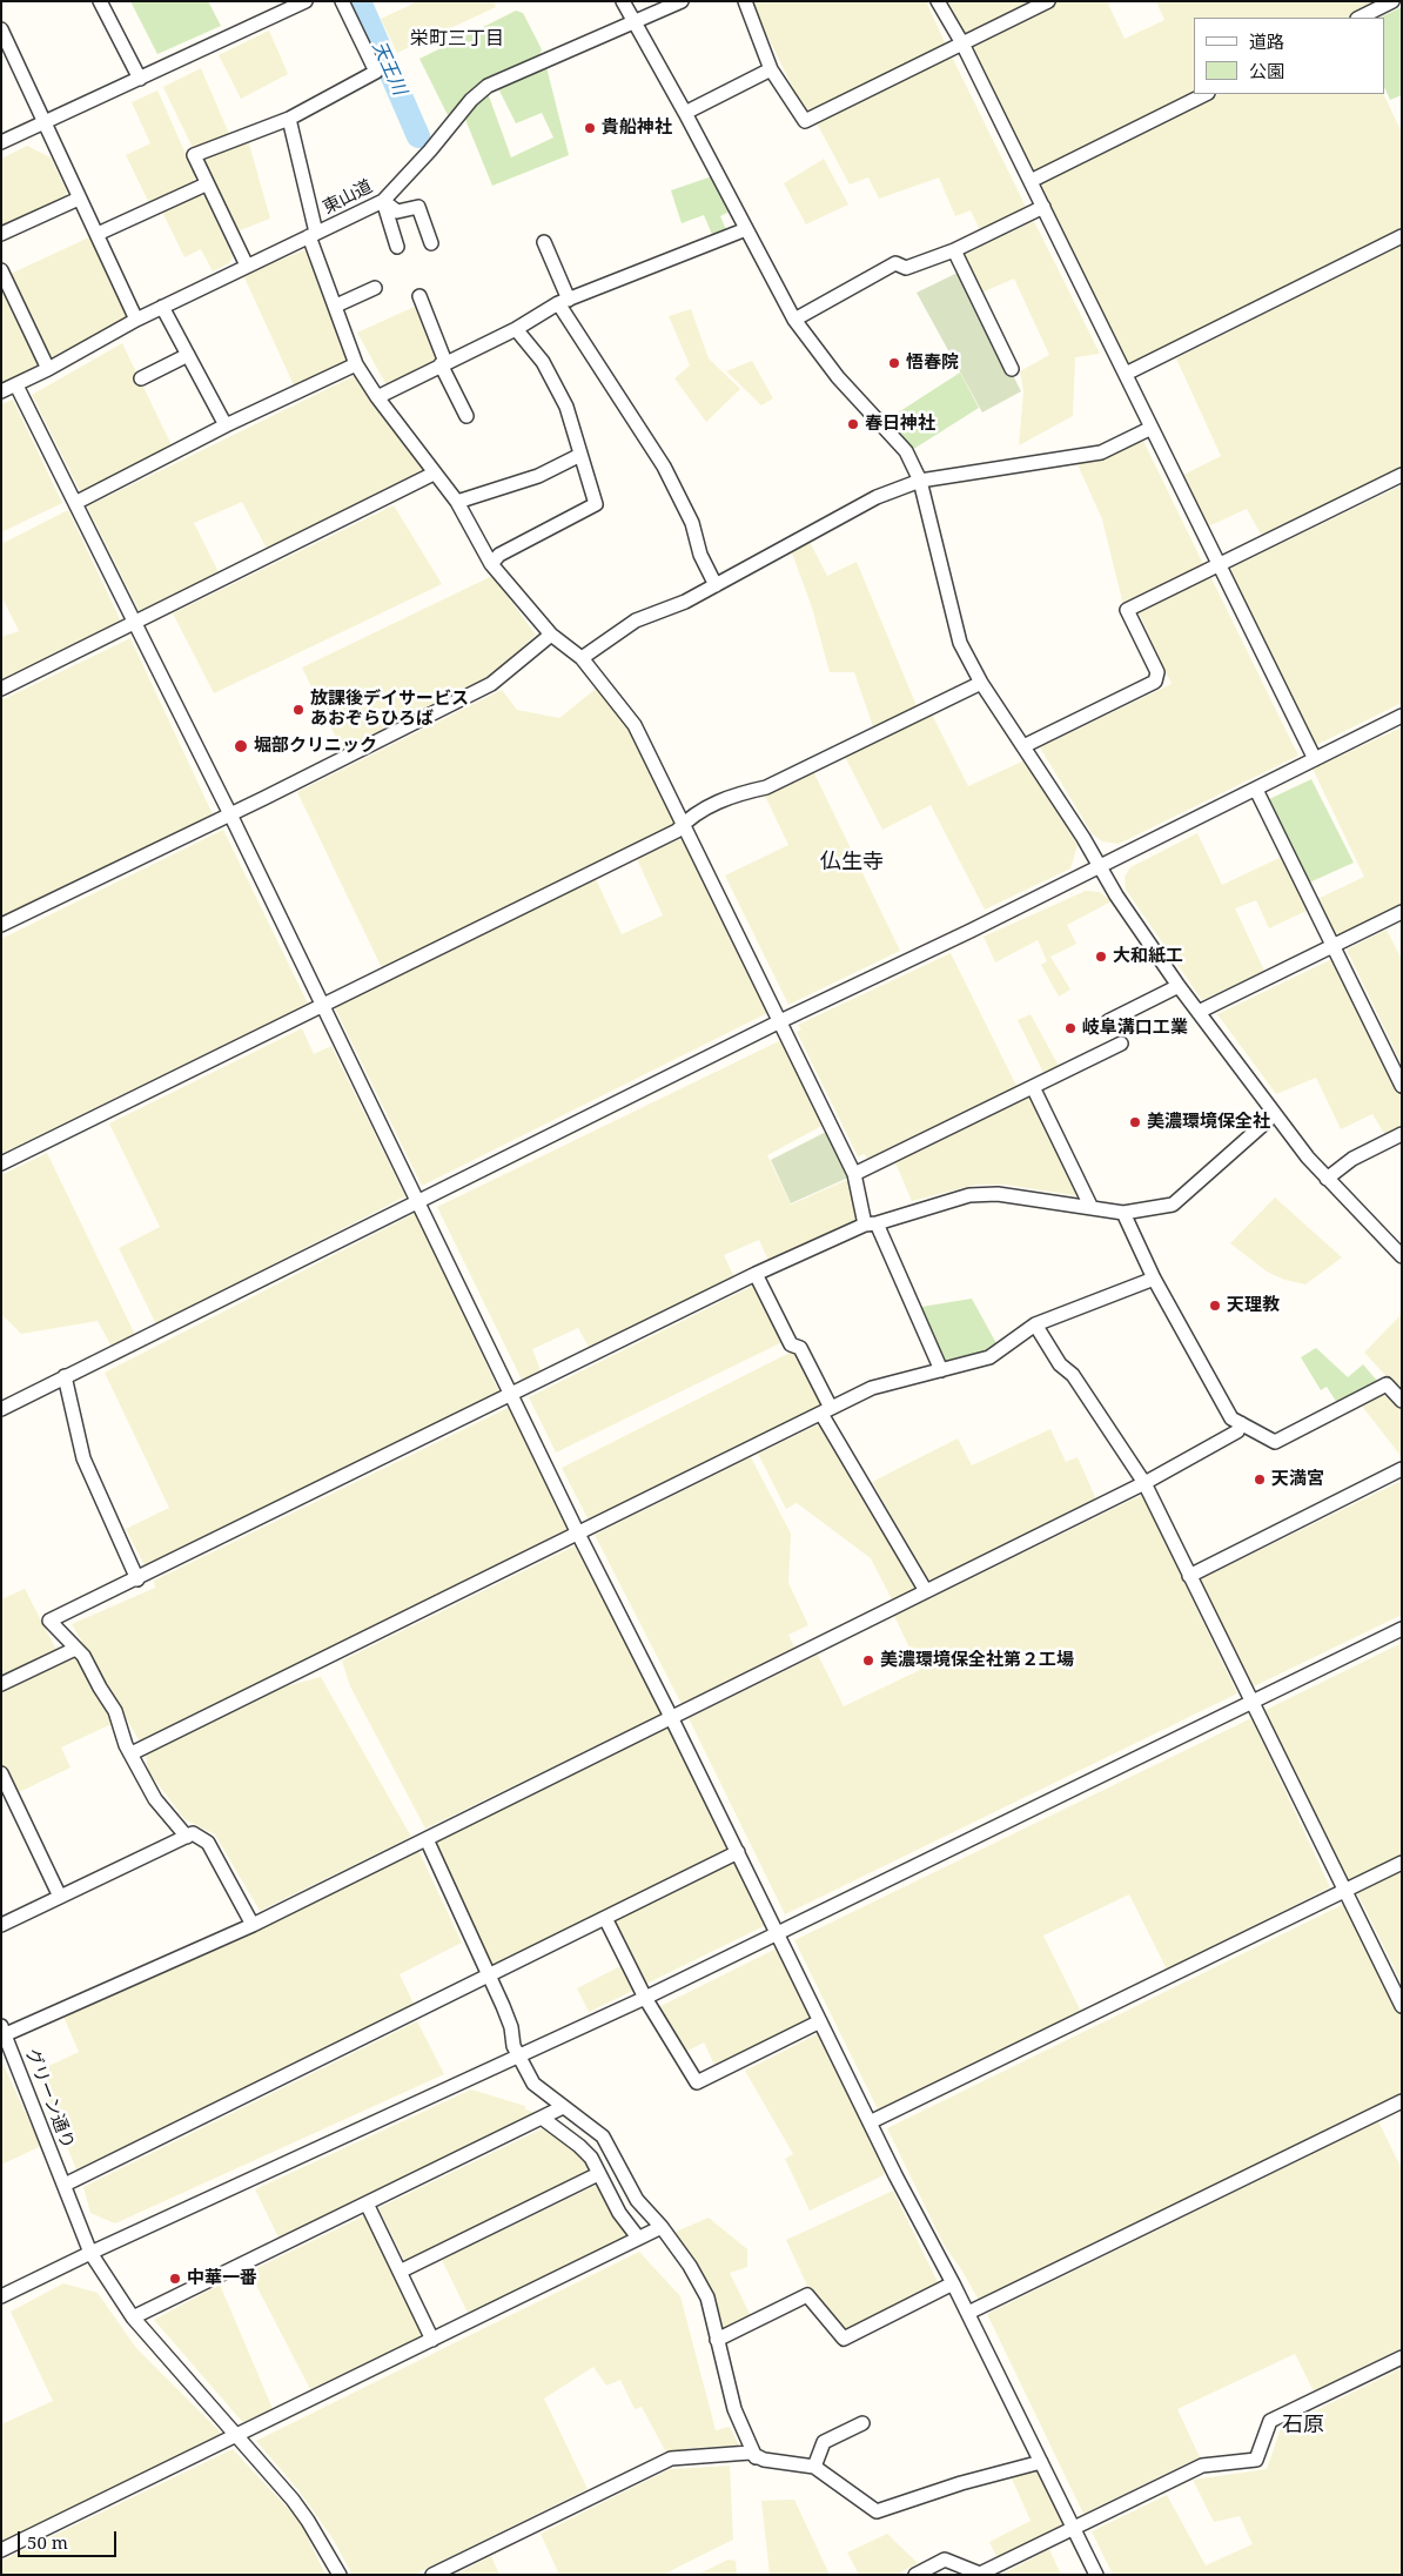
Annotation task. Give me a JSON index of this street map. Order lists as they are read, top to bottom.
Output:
{
  "streets": {
    "street": ["東山道", "グリーン通り"]
  },
  "districts": ["栄町三丁目", "仏生寺", "石原"],
  "water": ["天王川"],
  "places": [
    "貴船神社",
    "悟春院",
    "春日神社",
    "放課後デイサービス あおぞらひろば",
    "堀部クリニック",
    "大和紙工",
    "岐阜溝口工業",
    "美濃環境保全社",
    "天理教",
    "天満宮",
    "美濃環境保全社第２工場",
    "中華一番"
  ],
  "legend": ["道路", "公園"],
  "scale_bar": "50 m"
}
